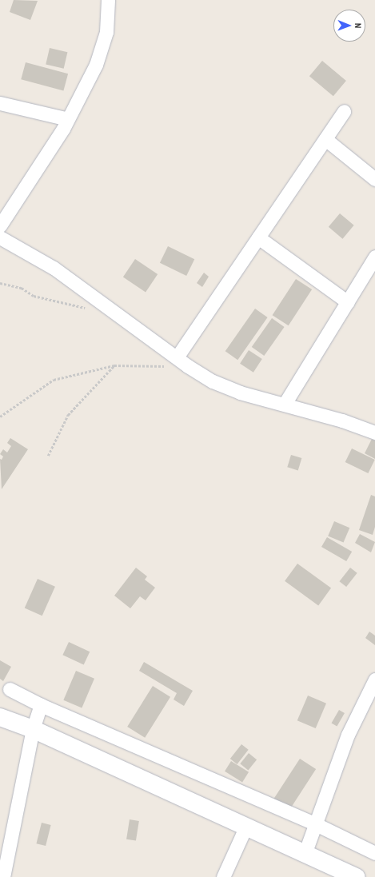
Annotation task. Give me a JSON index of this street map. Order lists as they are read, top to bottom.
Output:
{
  "north": "right"
}
